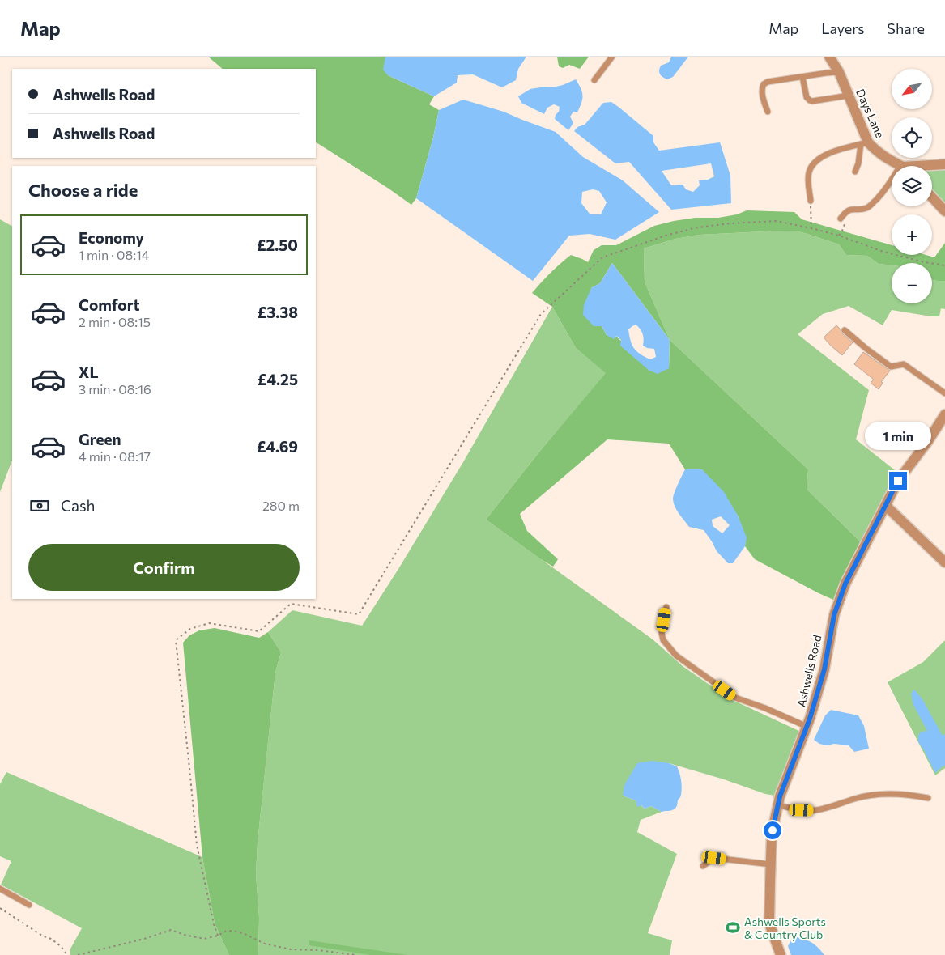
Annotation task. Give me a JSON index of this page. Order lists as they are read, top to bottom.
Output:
{
  "streets": {
    "street": ["Days Lane", "Ashwells Road"]
  },
  "places": {
    "sports": ["Ashwells Sports & Country Club"]
  },
  "north": "bottom left",
  "page": {
    "header": "Map",
    "nav": ["Map", "Layers", "Share"],
    "map_buttons": ["+", "−"],
    "banner": ["Ashwells Road", "Ashwells Road"],
    "heading": "Choose a ride",
    "list": [
      {
        "name": "Economy",
        "note": "1 min · 08:14",
        "value": "£2.50"
      },
      {
        "name": "Comfort",
        "note": "2 min · 08:15",
        "value": "£3.38"
      },
      {
        "name": "XL",
        "note": "3 min · 08:16",
        "value": "£4.25"
      },
      {
        "name": "Green",
        "note": "4 min · 08:17",
        "value": "£4.69"
      }
    ],
    "bubble": "1 min",
    "pay": ["Cash", "280 m"],
    "buttons": "Confirm"
  }
}
